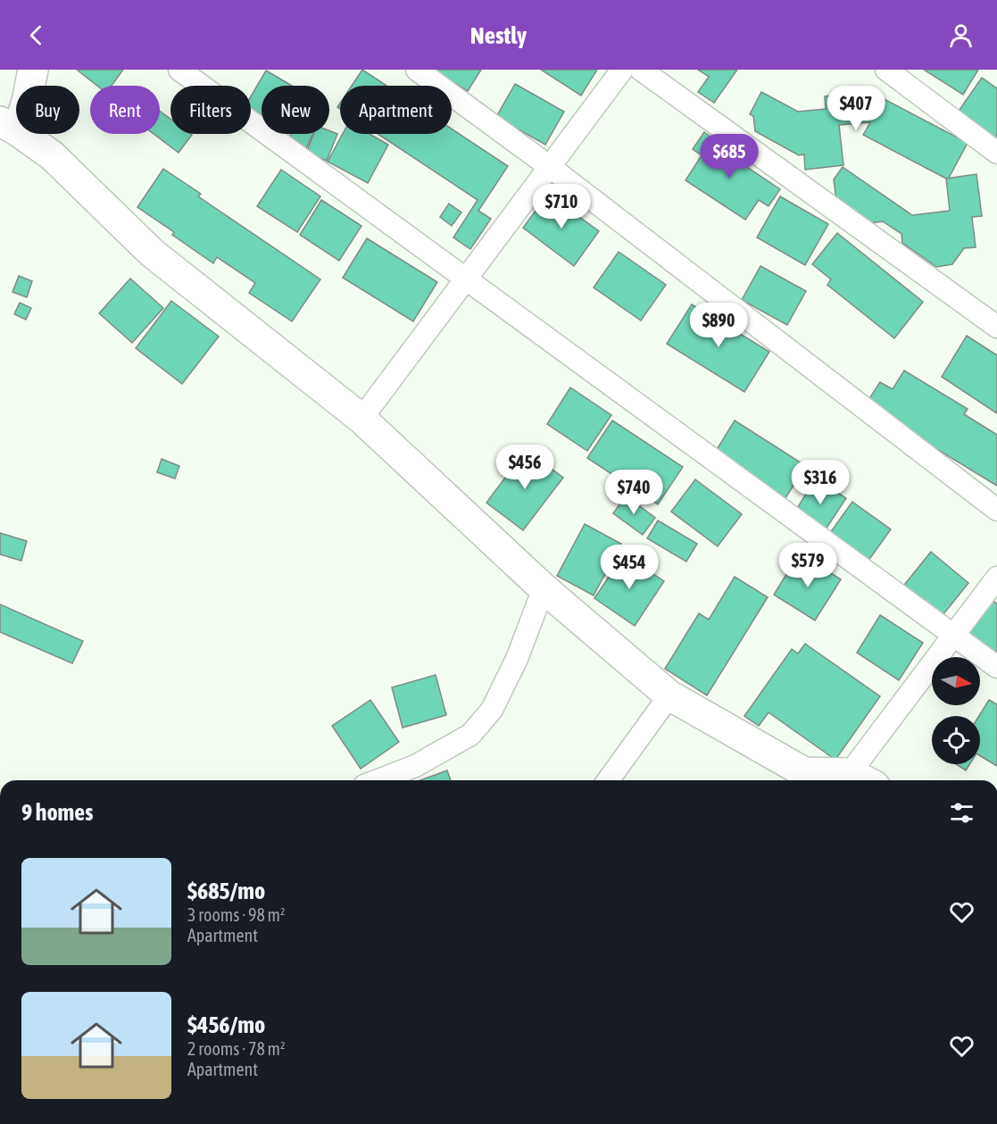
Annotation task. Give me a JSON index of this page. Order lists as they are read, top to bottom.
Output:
{
  "north": "right",
  "page": {
    "header": "Nestly",
    "price": [
      "$407",
      "$685",
      "$710",
      "$890",
      "$456",
      "$316",
      "$740",
      "$579",
      "$454"
    ],
    "chip": [
      "Buy",
      "Rent",
      "Filters",
      "New",
      "Apartment"
    ],
    "heading": "9 homes",
    "list": [
      {
        "name": "$685/mo",
        "note": "3 rooms · 98 m² · Apartment"
      },
      {
        "name": "$456/mo",
        "note": "2 rooms · 78 m² · Apartment"
      }
    ]
  }
}
